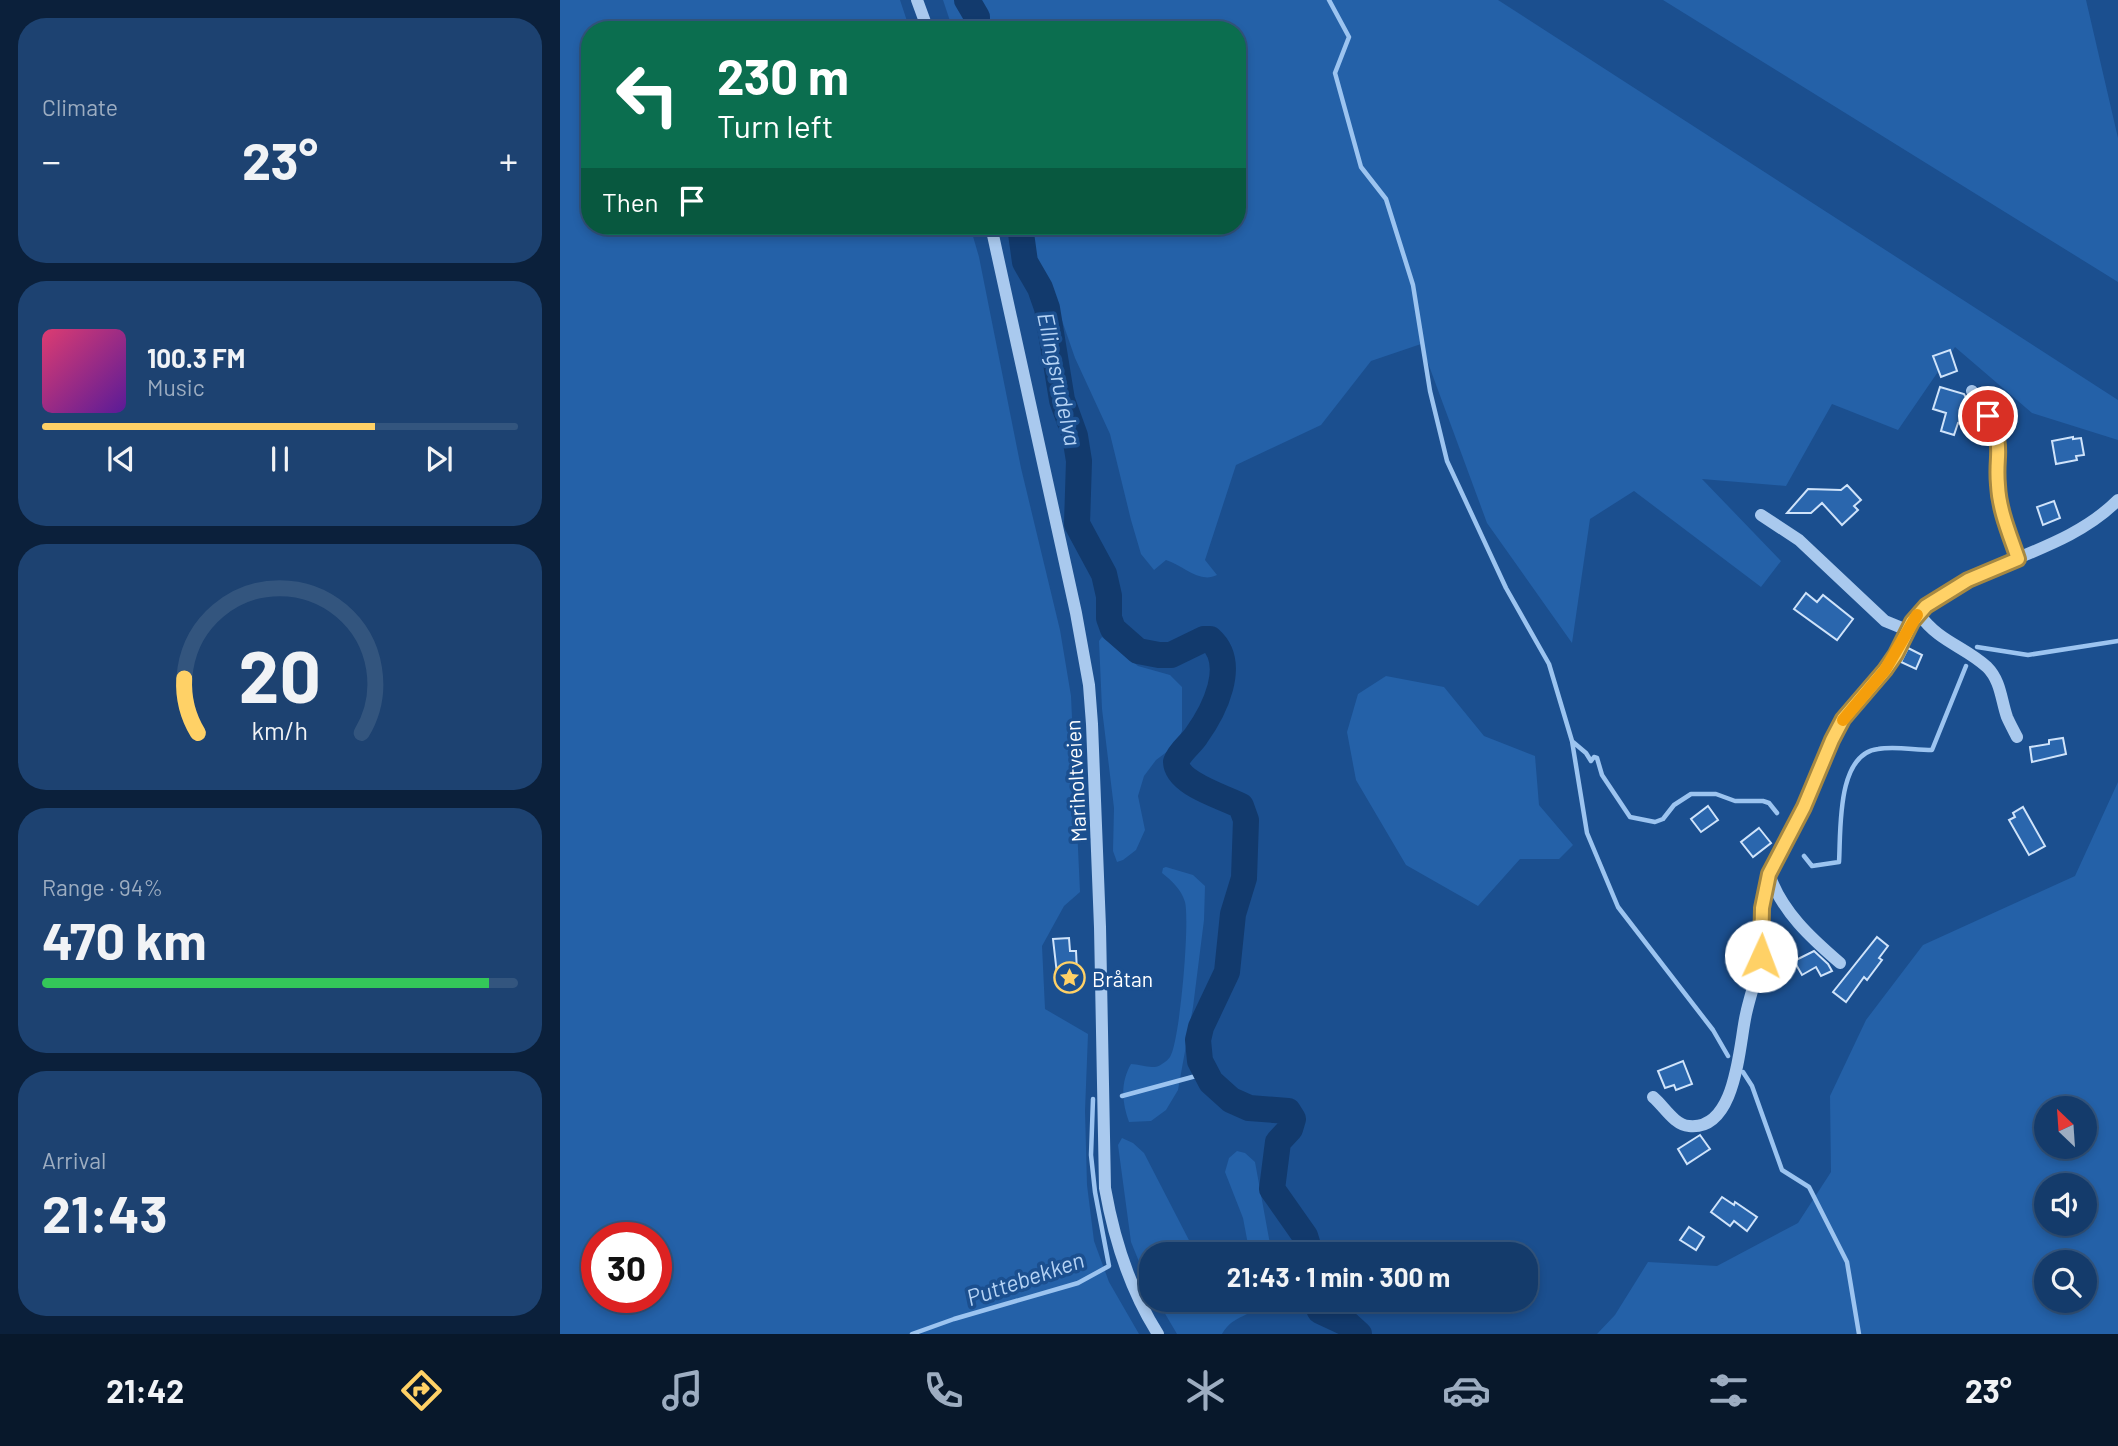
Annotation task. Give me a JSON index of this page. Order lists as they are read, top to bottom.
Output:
{
  "streets": {
    "street": ["Mariholtveien"]
  },
  "water": ["Ellingsrudelva", "Puttebekken"],
  "places": {
    "place": ["Bråtan"]
  },
  "north": "top left",
  "page": {
    "tile": [
      "Climate",
      ["Range · 94%", "470 km"],
      ["Arrival", "21:43"]
    ],
    "turn": ["230 m", "Turn left"],
    "heat": ["−", "23°", "+"],
    "then": "Then",
    "song": ["100.3 FM", "Music"],
    "limit": "30",
    "trip": "21:43 · 1 min · 300 m",
    "tabs": ["21:42", "23°"],
    "gauge": ["20", "km/h"]
  }
}
